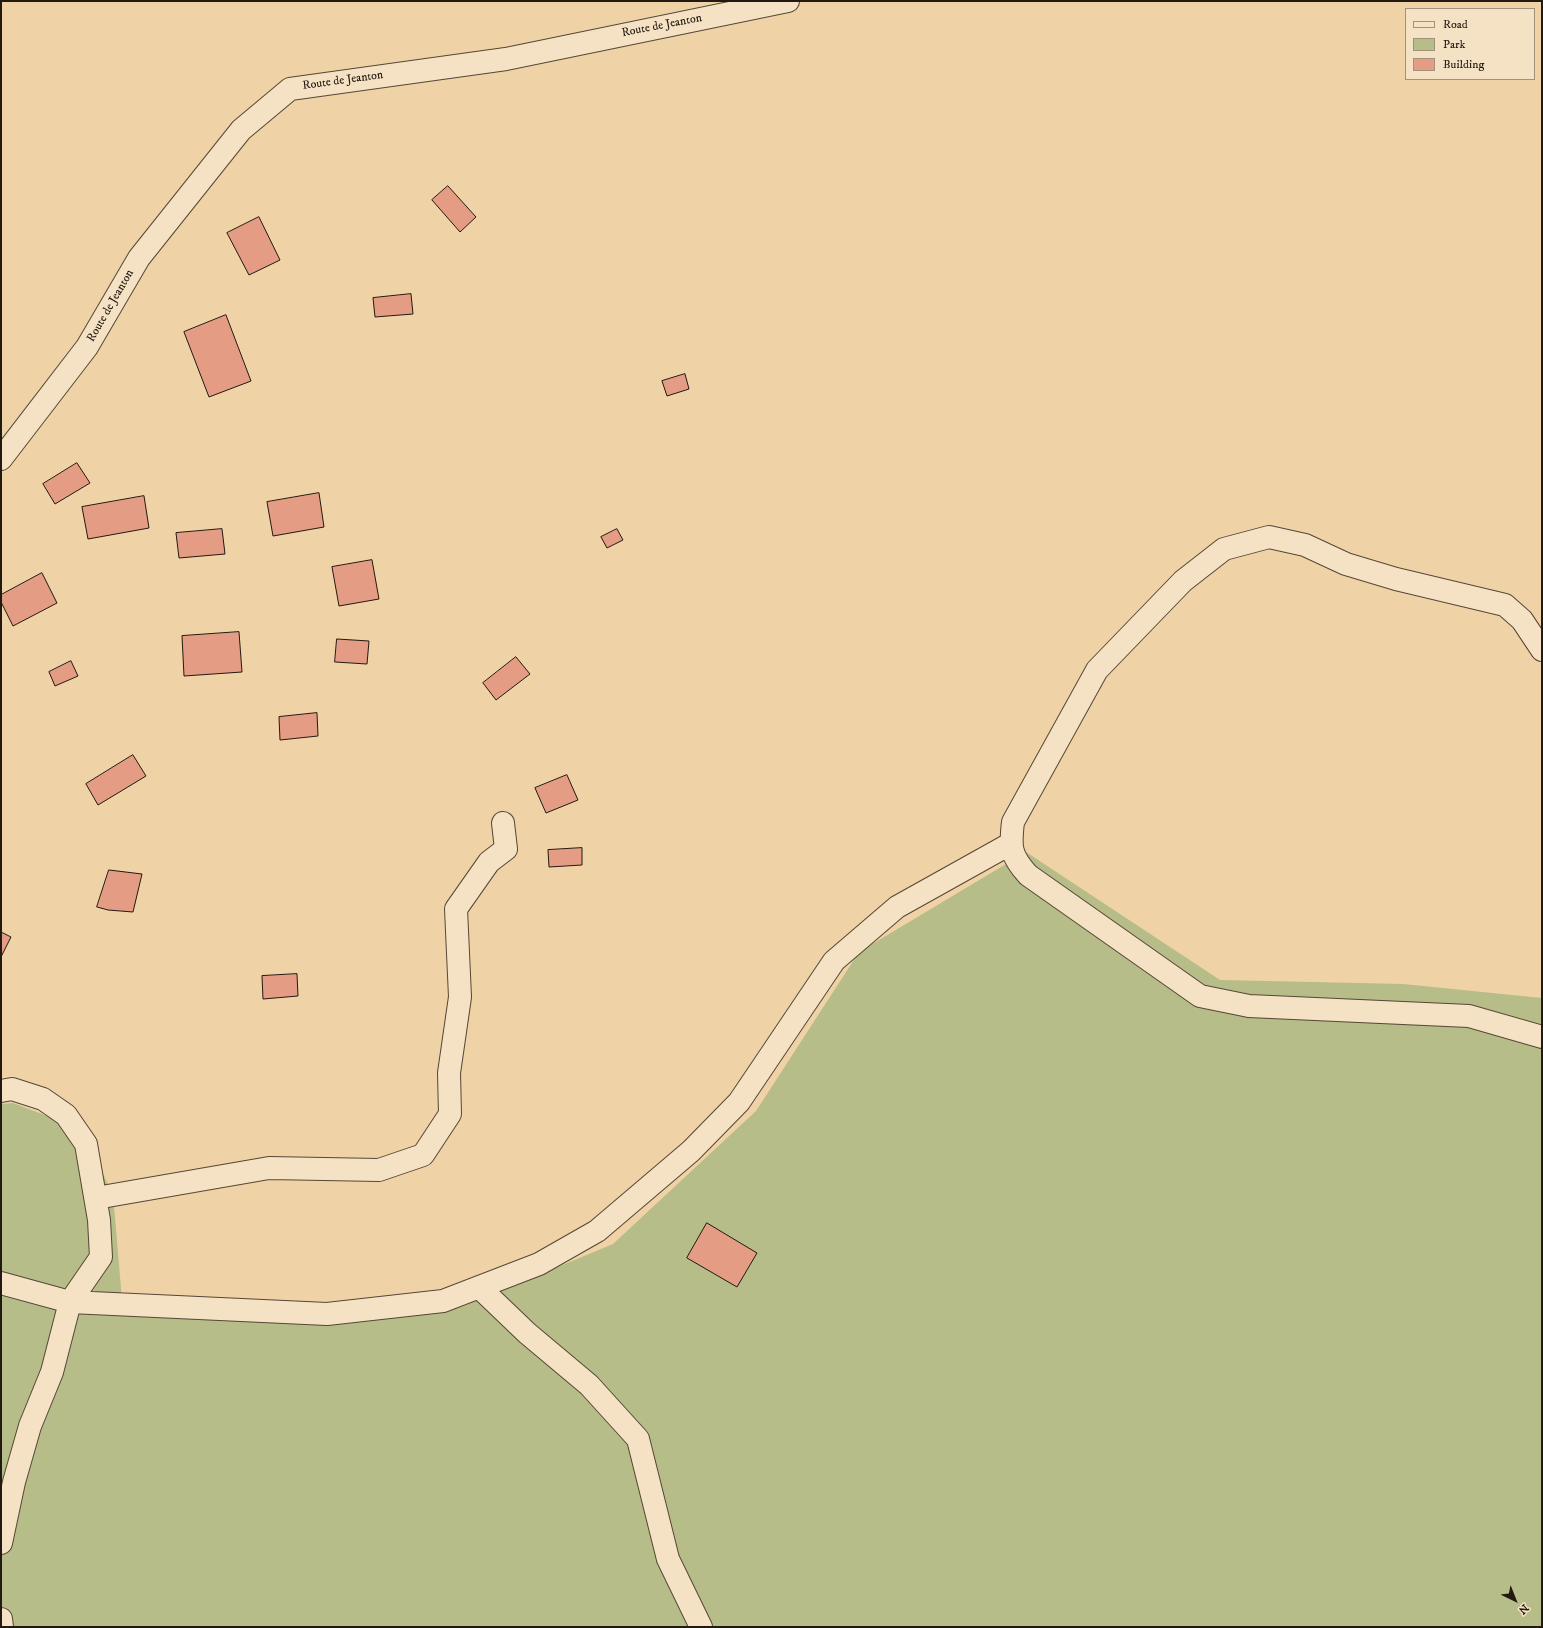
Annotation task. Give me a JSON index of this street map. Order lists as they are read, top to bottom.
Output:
{
  "streets": {
    "street": ["Route de Jeanton"]
  },
  "legend": ["Road", "Park", "Building"],
  "north": "bottom right"
}
